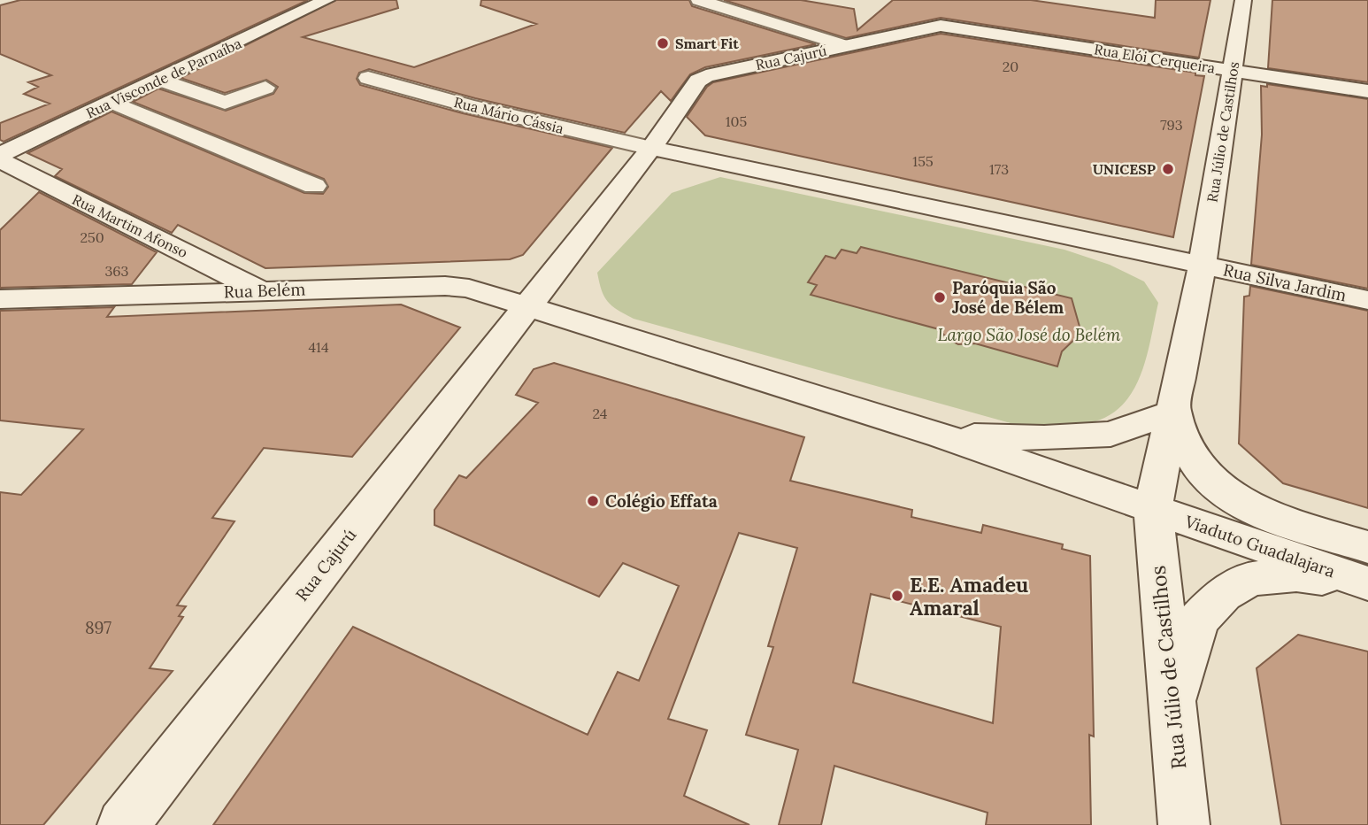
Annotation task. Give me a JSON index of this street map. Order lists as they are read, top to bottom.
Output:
{
  "streets": {
    "street": [
      "Rua Cajurú",
      "Rua Elói Cerqueira",
      "Rua Visconde de Parnaíba",
      "Rua Mário Cássia",
      "Rua Júlio de Castilhos",
      "Rua Martim Afonso",
      "Rua Silva Jardim",
      "Rua Belém",
      "Viaduto Guadalajara"
    ]
  },
  "crossings": [
    ["Rua Cajurú", "Rua Elói Cerqueira"],
    ["Rua Cajurú", "Rua Mário Cássia"],
    ["Rua Cajurú", "Rua Belém"],
    ["Rua Elói Cerqueira", "Rua Júlio de Castilhos"],
    ["Rua Júlio de Castilhos", "Rua Silva Jardim"],
    ["Rua Júlio de Castilhos", "Viaduto Guadalajara"],
    ["Rua Martim Afonso", "Rua Belém"]
  ],
  "parks": ["Largo São José do Belém"],
  "places": [
    "Smart Fit",
    "UNICESP",
    "Paróquia São José de Bélem",
    "Colégio Effata",
    "E.E. Amadeu Amaral"
  ],
  "house_numbers": [
    "20",
    "105",
    "793",
    "155",
    "173",
    "250",
    "363",
    "414",
    "24",
    "897"
  ]
}
